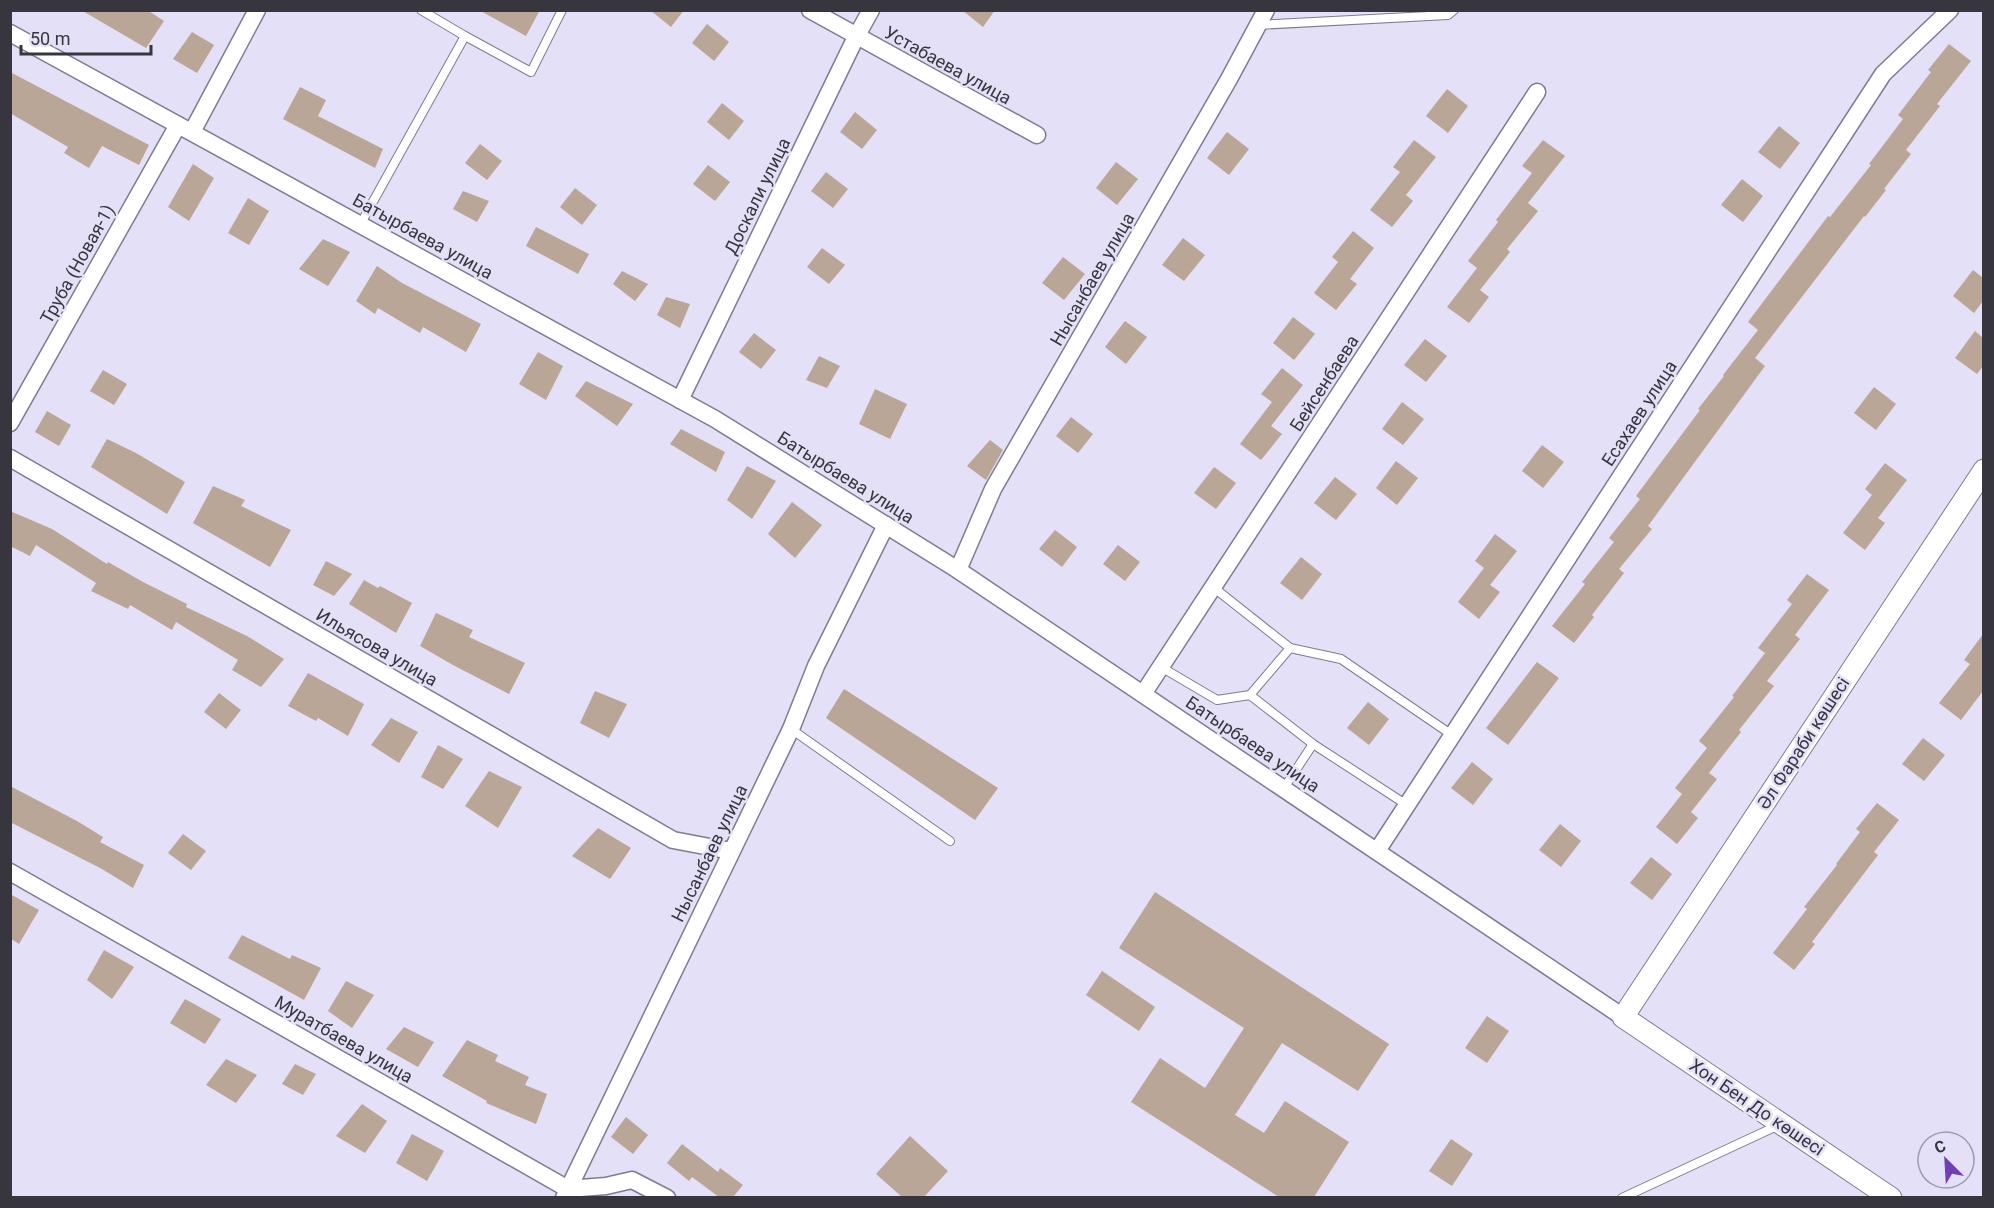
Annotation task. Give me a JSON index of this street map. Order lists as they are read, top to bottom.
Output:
{
  "streets": {
    "street": [
      "Устабаева улица",
      "Доскали улица",
      "Батырбаева улица",
      "Труба (Новая-1)",
      "Нысанбаев улица",
      "Бейсенбаева",
      "Есахаев улица",
      "Ильясова улица",
      "Әл Фараби көшесі",
      "Муратбаева улица",
      "Хон Бен До көшесі"
    ]
  },
  "crossings": [
    ["Устабаева улица", "Доскали улица"],
    ["Доскали улица", "Батырбаева улица"],
    ["Батырбаева улица", "Труба (Новая-1)"],
    ["Батырбаева улица", "Нысанбаев улица"],
    ["Батырбаева улица", "Бейсенбаева"],
    ["Батырбаева улица", "Есахаев улица"],
    ["Батырбаева улица", "Әл Фараби көшесі"],
    ["Батырбаева улица", "Хон Бен До көшесі"],
    ["Нысанбаев улица", "Ильясова улица"],
    ["Нысанбаев улица", "Муратбаева улица"],
    ["Әл Фараби көшесі", "Хон Бен До көшесі"]
  ],
  "scale_bar": "50 m",
  "north": "top left"
}
